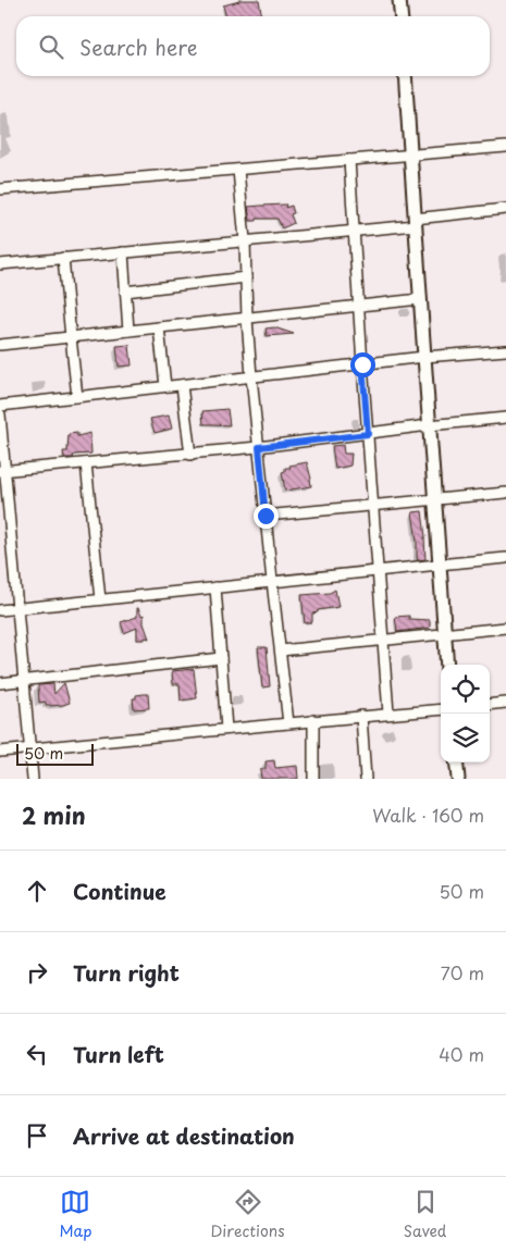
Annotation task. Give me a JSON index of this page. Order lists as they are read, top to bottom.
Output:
{
  "scale_bar": "50 m",
  "page": {
    "search": "Search here",
    "scale": "50 m",
    "heading": ["2 min", "Walk · 160 m"],
    "list": [
      ["Continue", "50 m"],
      ["Turn right", "70 m"],
      ["Turn left", "40 m"],
      "Arrive at destination"
    ],
    "nav": ["Map", "Directions", "Saved"]
  }
}
